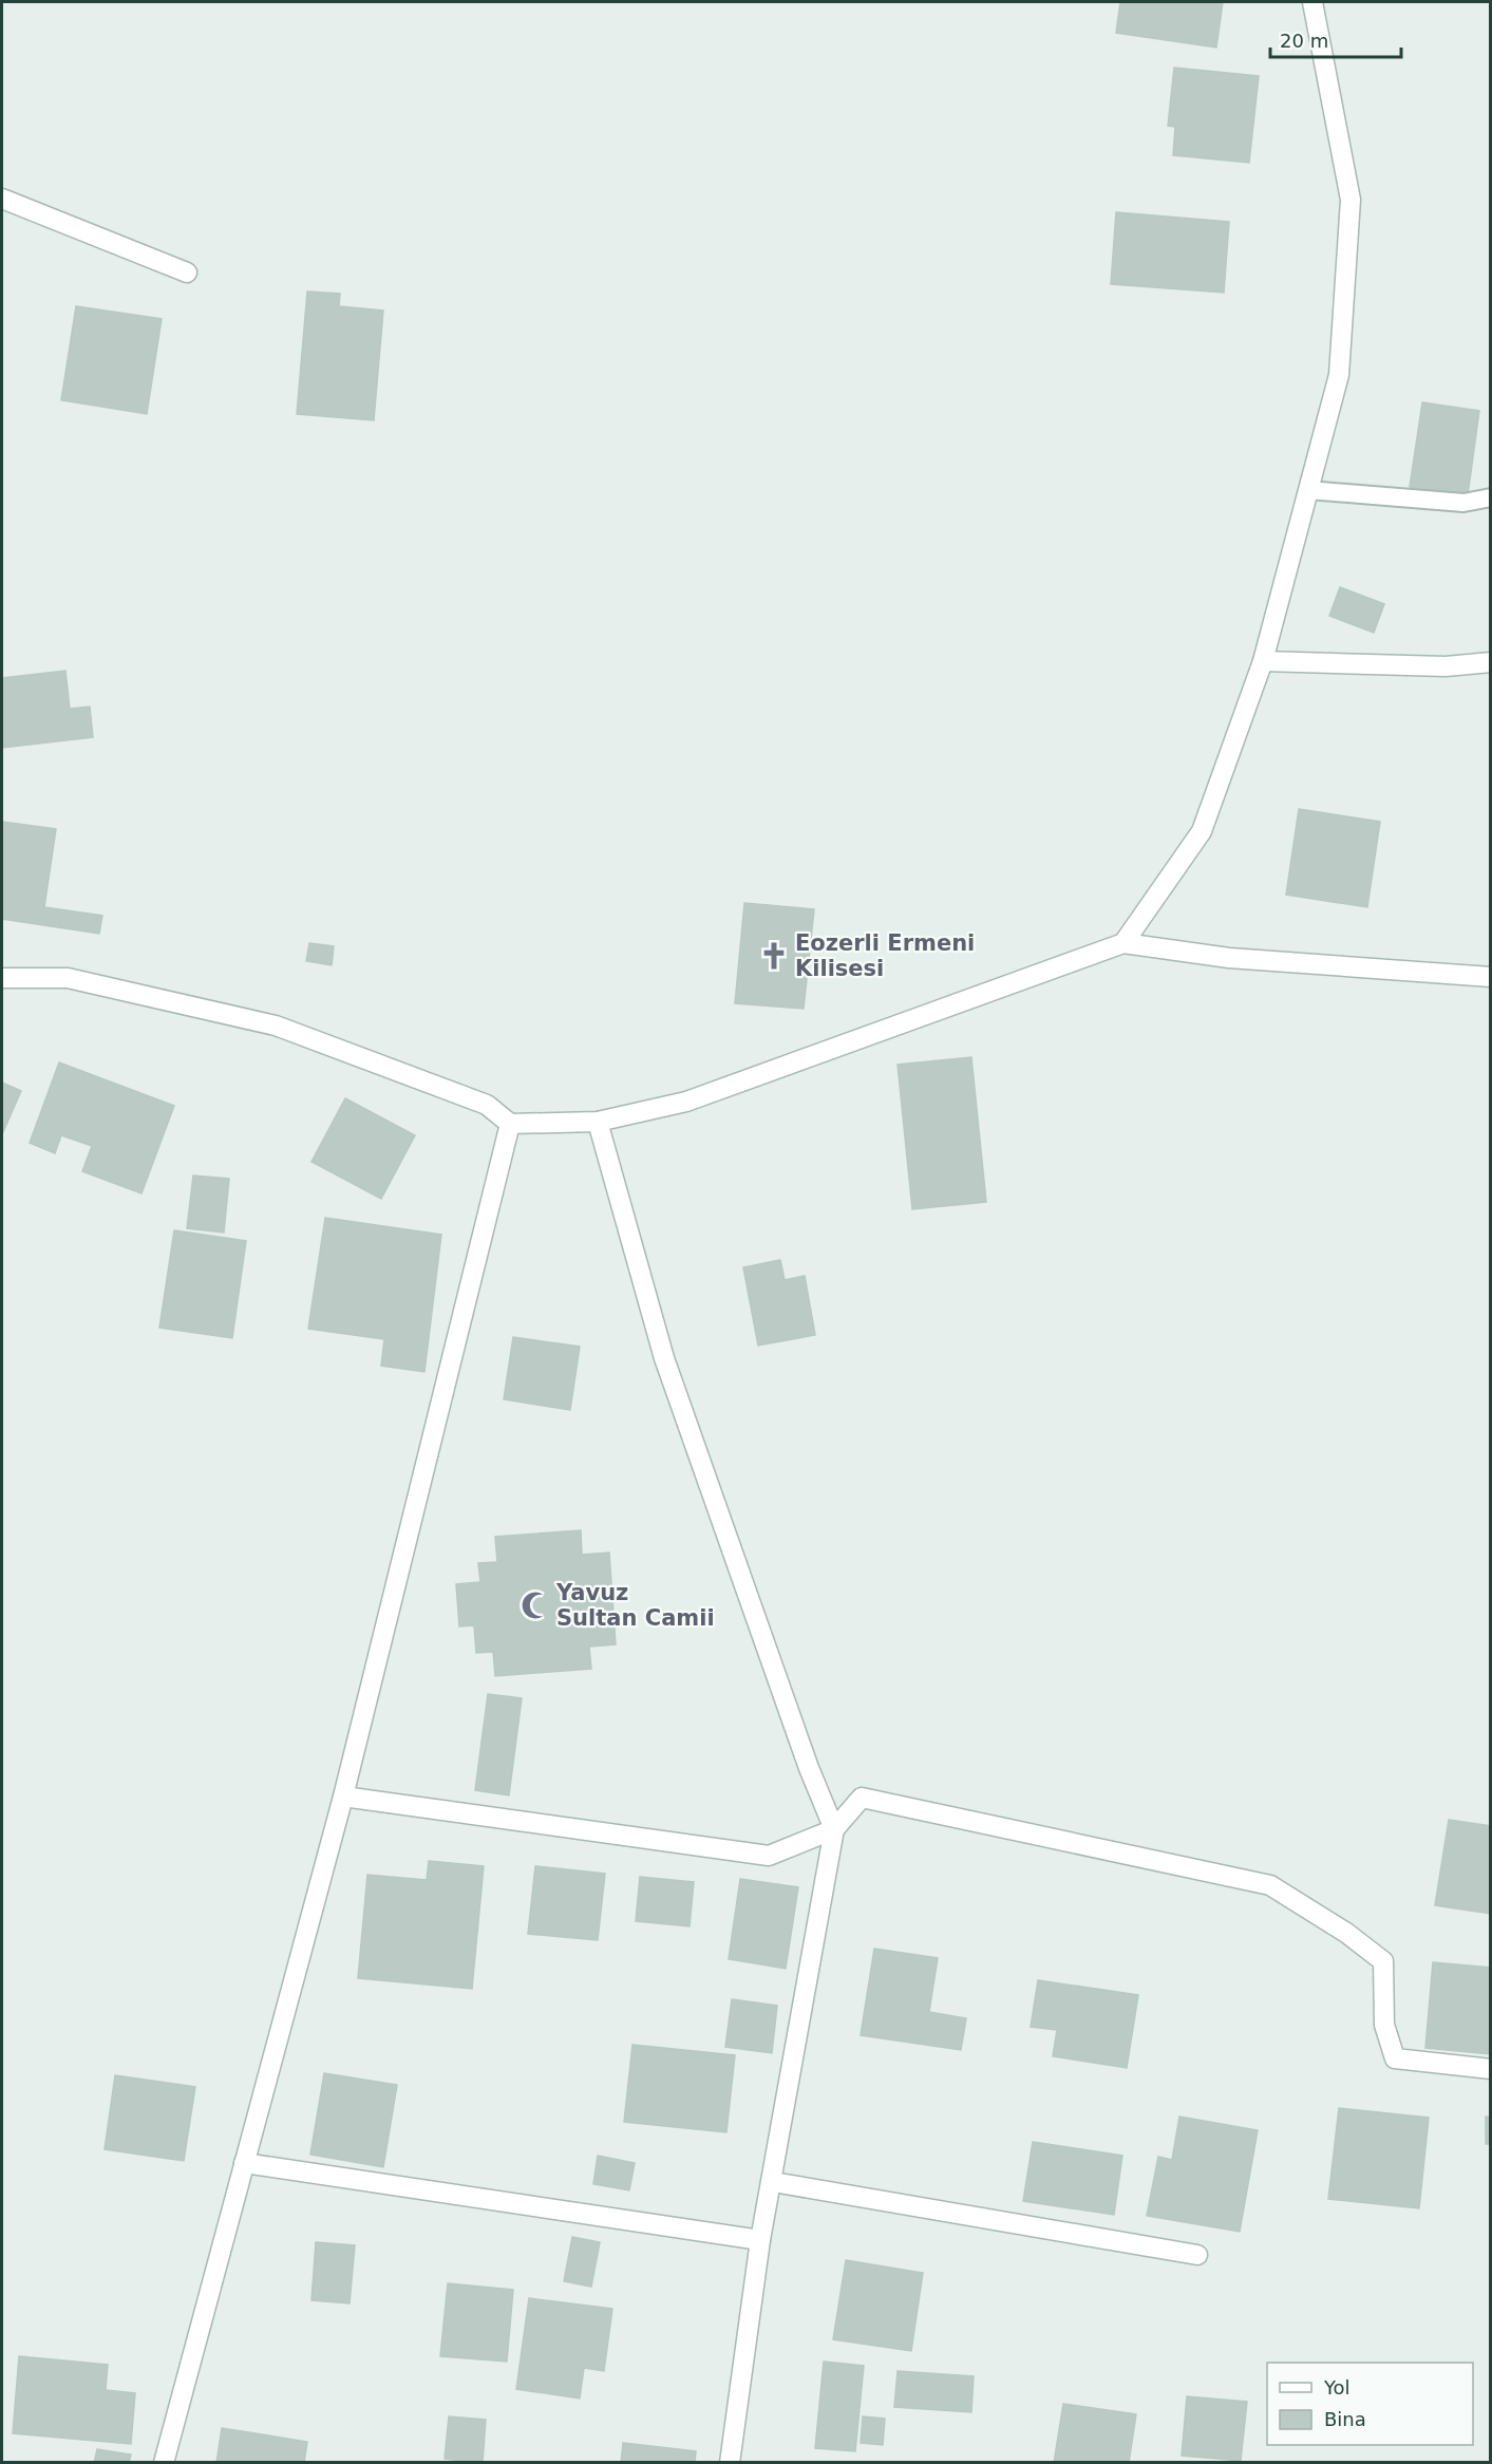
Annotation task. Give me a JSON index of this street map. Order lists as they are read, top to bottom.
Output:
{
  "places": {
    "church": ["Eozerli Ermeni Kilisesi"],
    "mosque": ["Yavuz Sultan Camii"]
  },
  "legend": ["Yol", "Bina"],
  "scale_bar": "20 m"
}
